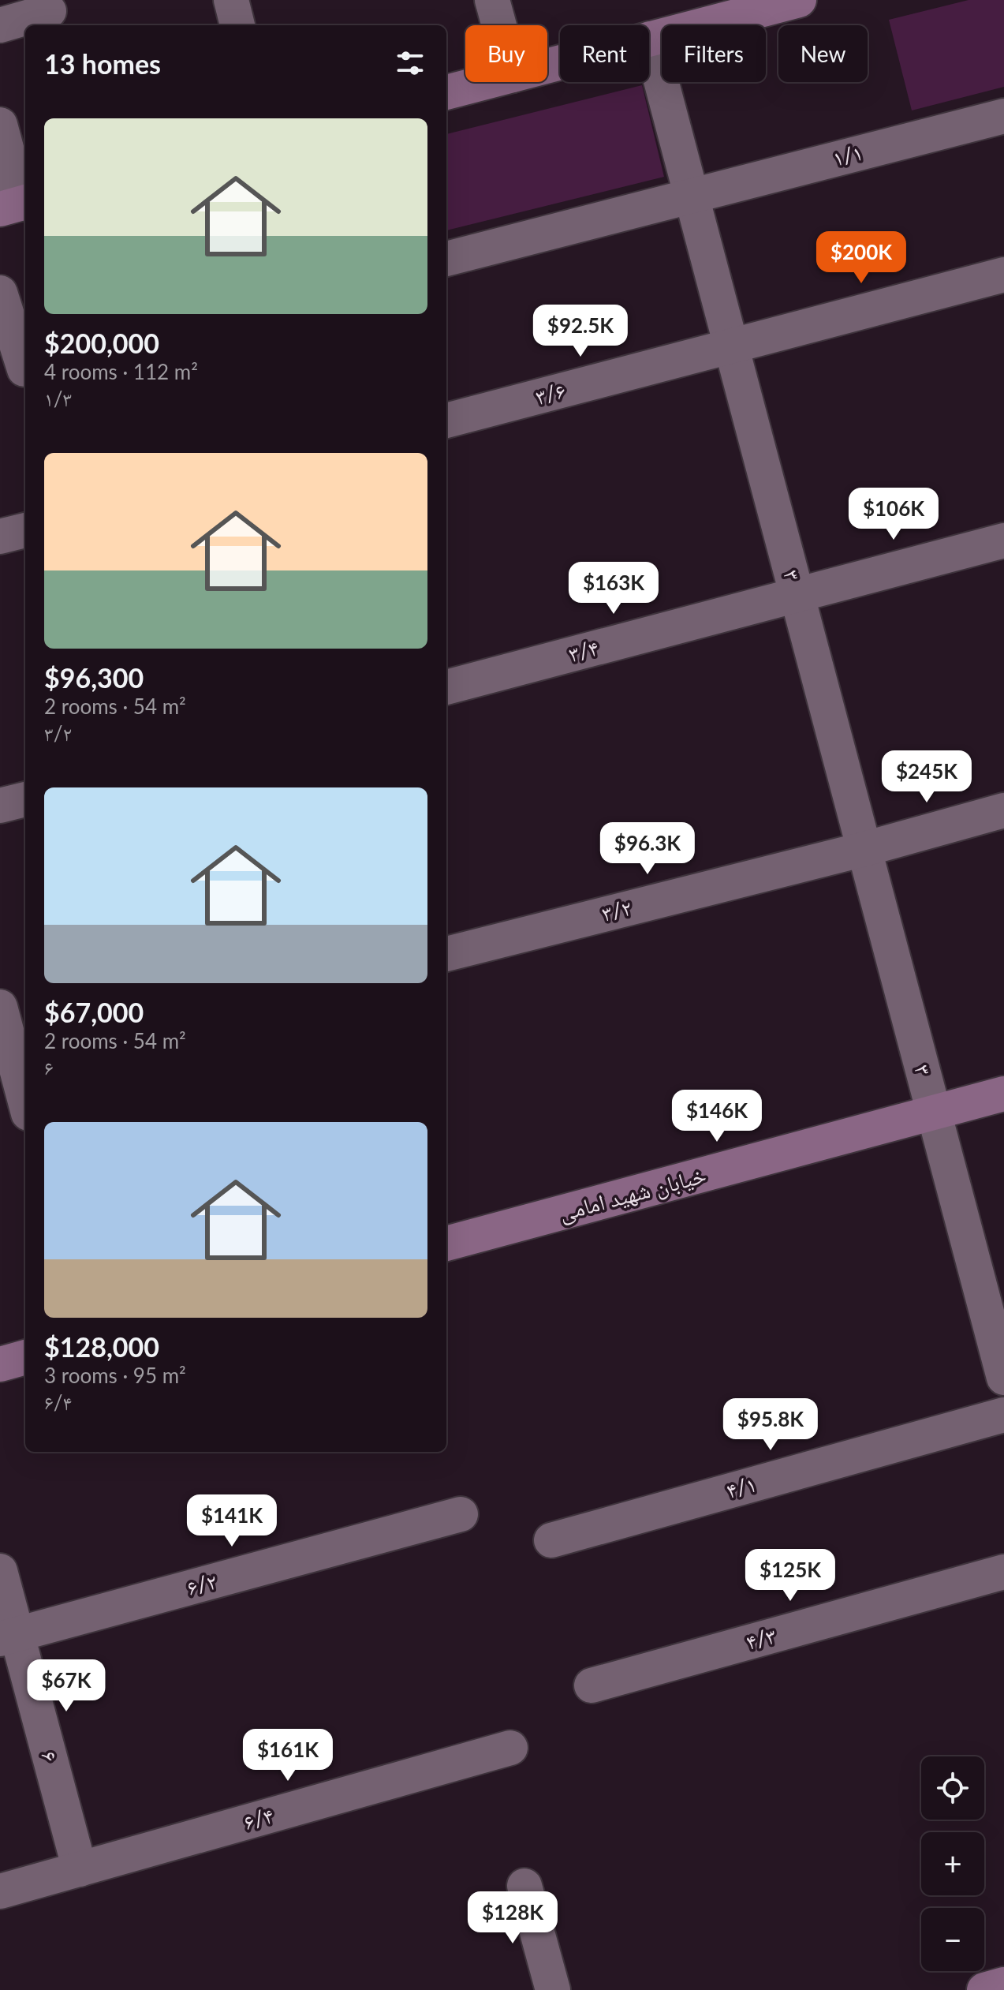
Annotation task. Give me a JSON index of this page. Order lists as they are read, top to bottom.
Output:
{
  "streets": {
    "street": [
      "۱/۱",
      "۳/۶",
      "۳",
      "۳/۴",
      "۳/۲",
      "خیابان شهید امامی",
      "۴/۱",
      "۶/۲",
      "۴/۳",
      "۶",
      "۶/۴"
    ]
  },
  "crossings": [
    ["۱/۱", "۳"],
    ["۳/۶", "۳"],
    ["۳", "۳/۴"],
    ["۳", "۳/۲"],
    ["۳", "خیابان شهید امامی"],
    ["۶/۲", "۶"],
    ["۶", "۶/۴"]
  ],
  "page": {
    "chip": [
      "Buy",
      "Rent",
      "Filters",
      "New"
    ],
    "heading": "13 homes",
    "list": [
      {
        "name": "$200,000",
        "note": "4 rooms · 112 m² · ۱/۳"
      },
      {
        "name": "$96,300",
        "note": "2 rooms · 54 m² · ۳/۲"
      },
      {
        "name": "$67,000",
        "note": "2 rooms · 54 m² · ۶"
      },
      {
        "name": "$128,000",
        "note": "3 rooms · 95 m² · ۶/۴"
      }
    ],
    "price": [
      "$200K",
      "$92.5K",
      "$106K",
      "$163K",
      "$245K",
      "$96.3K",
      "$146K",
      "$95.8K",
      "$141K",
      "$125K",
      "$67K",
      "$161K",
      "$128K"
    ],
    "map_buttons": ["+", "−"]
  }
}
